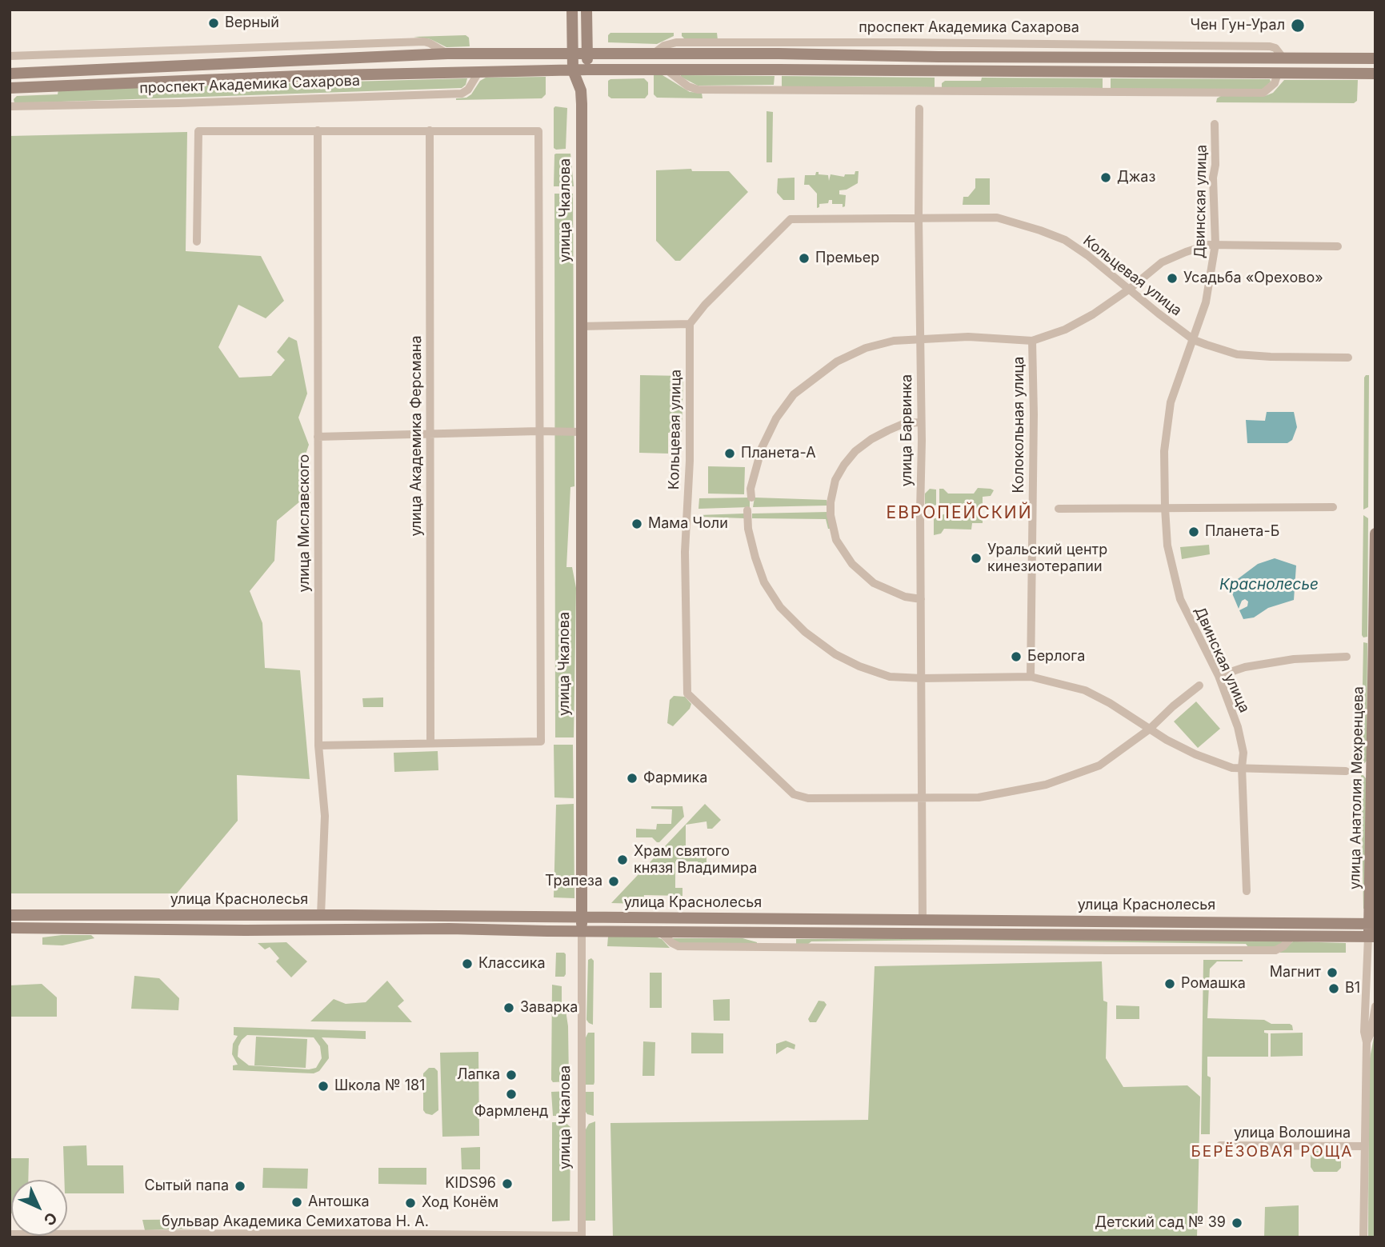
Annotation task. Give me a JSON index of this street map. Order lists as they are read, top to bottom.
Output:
{
  "streets": {
    "street": [
      "проспект Академика Сахарова",
      "Двинская улица",
      "улица Чкалова",
      "Кольцевая улица",
      "Колокольная улица",
      "улица Барвинка",
      "улица Академика Ферсмана",
      "улица Миславского",
      "улица Анатолия Мехренцева",
      "улица Краснолесья",
      "улица Волошина",
      "бульвар Академика Семихатова Н. А."
    ]
  },
  "crossings": [
    ["проспект Академика Сахарова", "улица Чкалова"],
    ["Двинская улица", "Кольцевая улица"],
    ["Двинская улица", "Колокольная улица"],
    ["улица Чкалова", "улица Академика Ферсмана"],
    ["улица Чкалова", "улица Краснолесья"],
    ["улица Чкалова", "бульвар Академика Семихатова Н. А."],
    ["Кольцевая улица", "Колокольная улица"],
    ["Кольцевая улица", "улица Барвинка"],
    ["Колокольная улица", "улица Барвинка"],
    ["улица Барвинка", "улица Краснолесья"],
    ["улица Миславского", "улица Краснолесья"],
    ["улица Анатолия Мехренцева", "улица Краснолесья"],
    ["улица Анатолия Мехренцева", "улица Волошина"]
  ],
  "districts": ["ЕВРОПЕЙСКИЙ", "БЕРЁЗОВАЯ РОЩА"],
  "water": ["Краснолесье"],
  "places": [
    "Верный",
    "Чен Гун-Урал",
    "Джаз",
    "Премьер",
    "Усадьба «Орехово»",
    "Планета-А",
    "Мама Чоли",
    "Планета-Б",
    "Уральский центр кинезиотерапии",
    "Берлога",
    "Фармика",
    "Храм святого князя Владимира",
    "Трапеза",
    "Классика",
    "Магнит",
    "Ромашка",
    "B1",
    "Заварка",
    "Лапка",
    "Школа № 181",
    "Фармленд",
    "KIDS96",
    "Сытый папа",
    "Антошка",
    "Ход Конём",
    "Детский сад № 39"
  ],
  "north": "bottom right"
}
